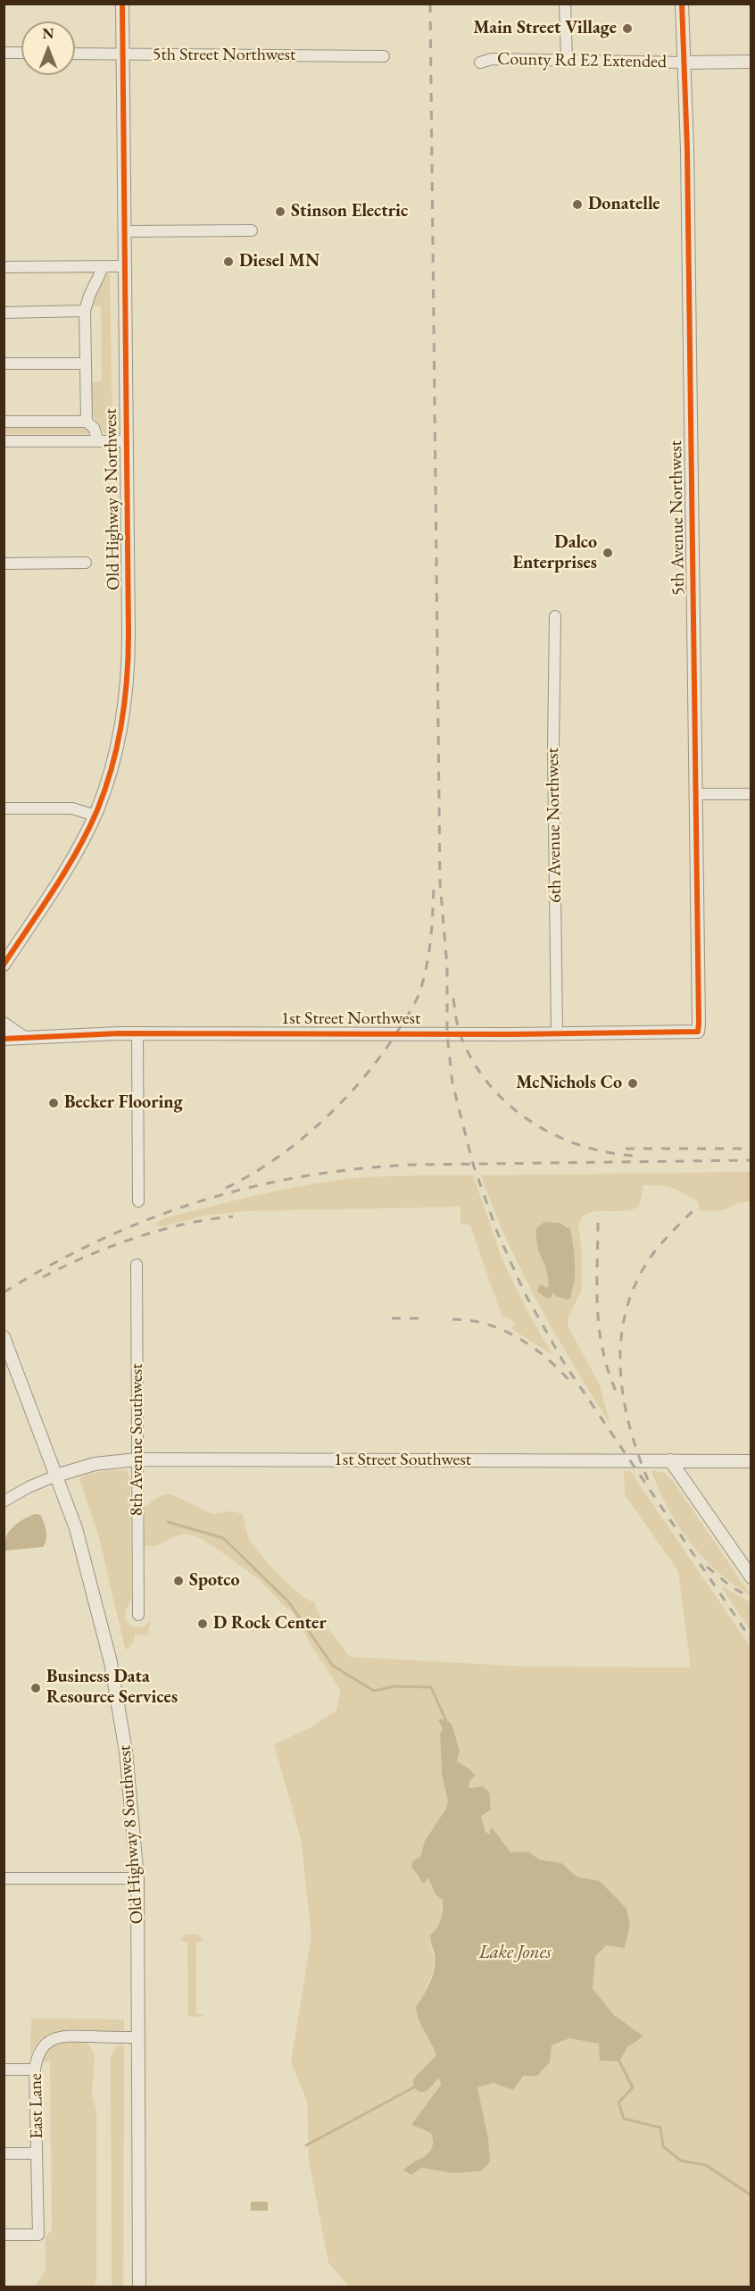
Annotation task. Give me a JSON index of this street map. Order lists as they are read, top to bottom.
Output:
{
  "streets": {
    "street": [
      "5th Street Northwest",
      "County Rd E2 Extended",
      "Old Highway 8 Northwest",
      "5th Avenue Northwest",
      "6th Avenue Northwest",
      "1st Street Northwest",
      "8th Avenue Southwest",
      "1st Street Southwest",
      "Old Highway 8 Southwest",
      "East Lane"
    ]
  },
  "crossings": [
    ["5th Street Northwest", "Old Highway 8 Northwest"],
    ["County Rd E2 Extended", "5th Avenue Northwest"],
    ["5th Avenue Northwest", "1st Street Northwest"],
    ["6th Avenue Northwest", "1st Street Northwest"],
    ["8th Avenue Southwest", "1st Street Southwest"],
    ["1st Street Southwest", "Old Highway 8 Southwest"],
    ["Old Highway 8 Southwest", "East Lane"]
  ],
  "water": ["Lake Jones"],
  "places": [
    "Main Street Village",
    "Donatelle",
    "Stinson Electric",
    "Diesel MN",
    "Dalco Enterprises",
    "McNichols Co",
    "Becker Flooring",
    "Spotco",
    "D Rock Center",
    "Business Data Resource Services"
  ],
  "north": "top"
}
